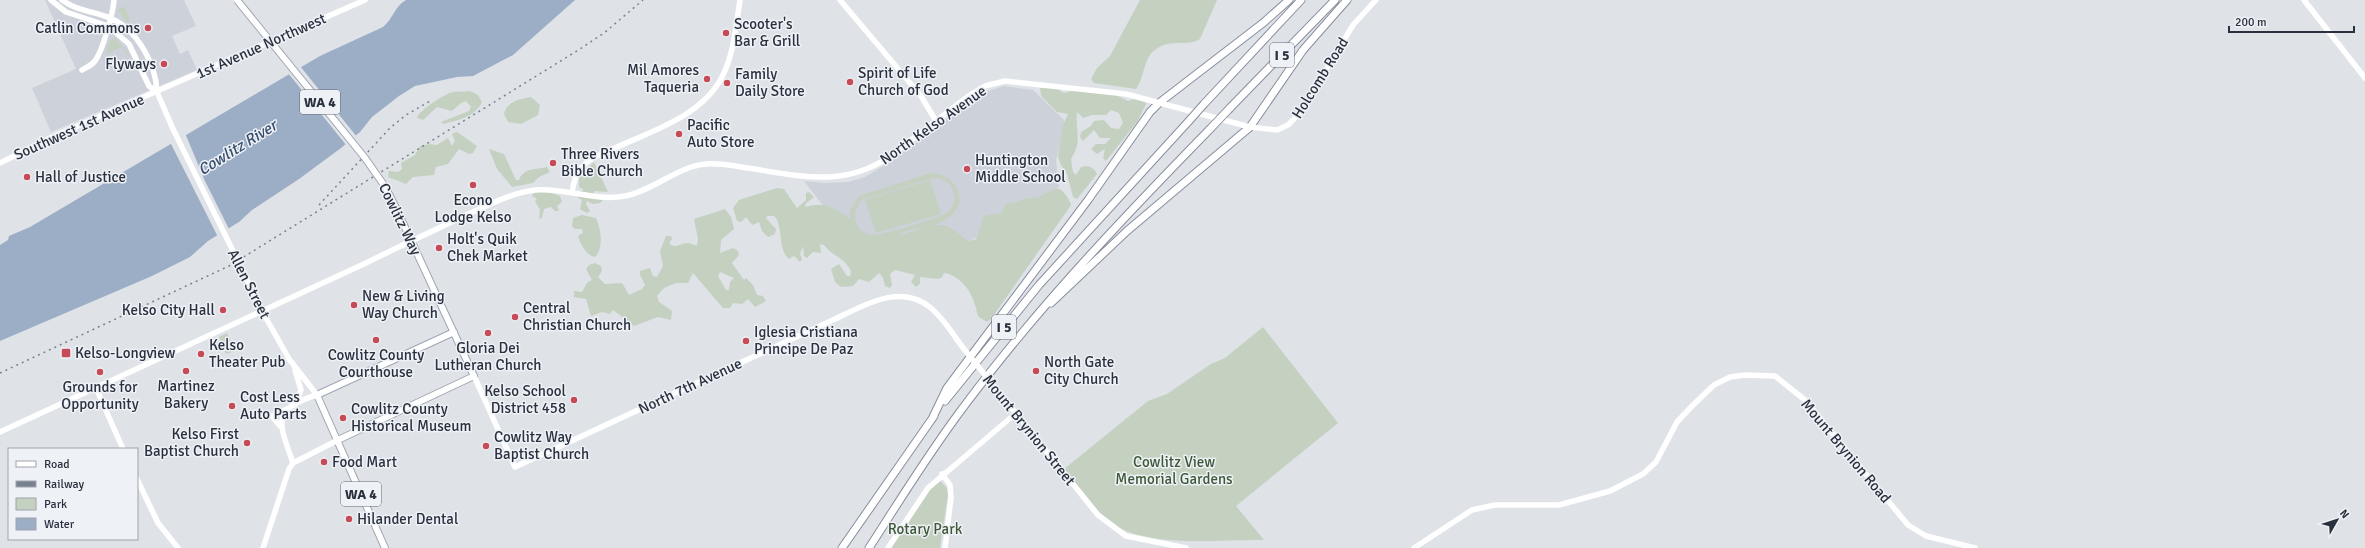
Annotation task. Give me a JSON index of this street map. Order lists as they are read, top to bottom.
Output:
{
  "streets": {
    "highway": ["I 5"],
    "main road": ["WA 4", "Cowlitz Way", "Allen Street"],
    "street": [
      "1st Avenue Northwest",
      "Holcomb Road",
      "North Kelso Avenue",
      "Southwest 1st Avenue",
      "North 7th Avenue",
      "Mount Brynion Street",
      "Mount Brynion Road"
    ]
  },
  "crossings": [
    ["1st Avenue Northwest", "Southwest 1st Avenue"],
    ["1st Avenue Northwest", "Allen Street"],
    ["Holcomb Road", "North Kelso Avenue"],
    ["North Kelso Avenue", "Cowlitz Way"],
    ["Southwest 1st Avenue", "Allen Street"],
    ["Cowlitz Way", "North 7th Avenue"],
    ["North 7th Avenue", "Mount Brynion Street"]
  ],
  "water": ["Cowlitz River"],
  "parks": ["Cowlitz View Memorial Gardens", "Rotary Park"],
  "places": {
    "other": [
      "Catlin Commons",
      "Scooter's Bar & Grill",
      "Flyways",
      "Mil Amores Taqueria",
      "Spirit of Life Church of God",
      "Family Daily Store",
      "Pacific Auto Store",
      "Three Rivers Bible Church",
      "Huntington Middle School",
      "Hall of Justice",
      "Econo Lodge Kelso",
      "Holt's Quik Chek Market",
      "New & Living Way Church",
      "Kelso City Hall",
      "Central Christian Church",
      "Gloria Dei Lutheran Church",
      "Cowlitz County Courthouse",
      "Iglesia Cristiana Principe De Paz",
      "Kelso Theater Pub",
      "Martinez Bakery",
      "North Gate City Church",
      "Grounds for Opportunity",
      "Kelso School District 458",
      "Cost Less Auto Parts",
      "Cowlitz County Historical Museum",
      "Kelso First Baptist Church",
      "Cowlitz Way Baptist Church",
      "Food Mart",
      "Hilander Dental"
    ],
    "transit": ["Kelso-Longview"]
  },
  "legend": [
    "Road",
    "Railway",
    "Park",
    "Water"
  ],
  "scale_bar": "200 m",
  "north": "top right"
}
